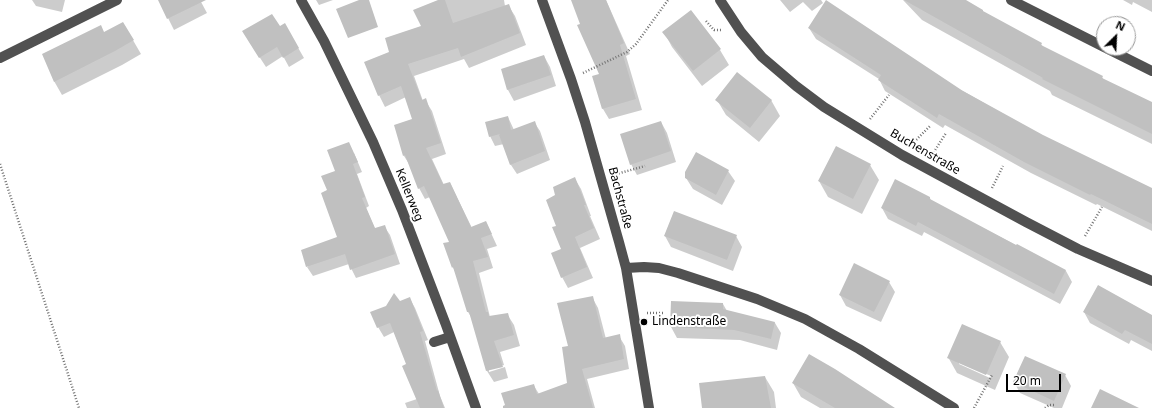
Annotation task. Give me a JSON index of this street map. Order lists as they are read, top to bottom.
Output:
{
  "streets": {
    "street": ["Buchenstraße", "Kellerweg", "Bachstraße"]
  },
  "places": ["Lindenstraße"],
  "scale_bar": "20 m",
  "north": "top right"
}
